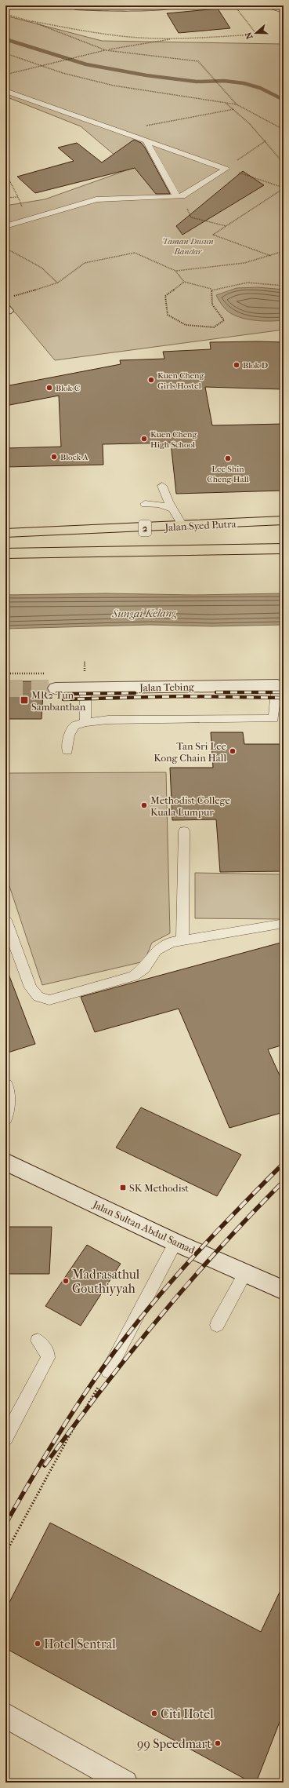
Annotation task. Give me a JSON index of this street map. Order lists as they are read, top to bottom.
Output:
{
  "streets": {
    "main road": ["Jalan Syed Putra", "2"],
    "street": ["Jalan Tebing", "Jalan Sultan Abdul Samad"]
  },
  "water": ["Sungai Kelang"],
  "parks": ["Taman Dusun Bandar"],
  "places": {
    "other": [
      "Blok D",
      "Kuen Cheng Girls Hostel",
      "Blok C",
      "Kuen Cheng High School",
      "Block A",
      "Lee Shin Cheng Hall",
      "Tan Sri Lee Kong Chain Hall",
      "Methodist College Kuala Lumpur",
      "Madrasathul Gouthiyyah",
      "Hotel Sentral",
      "Citi Hotel",
      "99 Speedmart"
    ],
    "transit": ["MR2 Tun Sambanthan", "SK Methodist"]
  },
  "north": "left"
}
